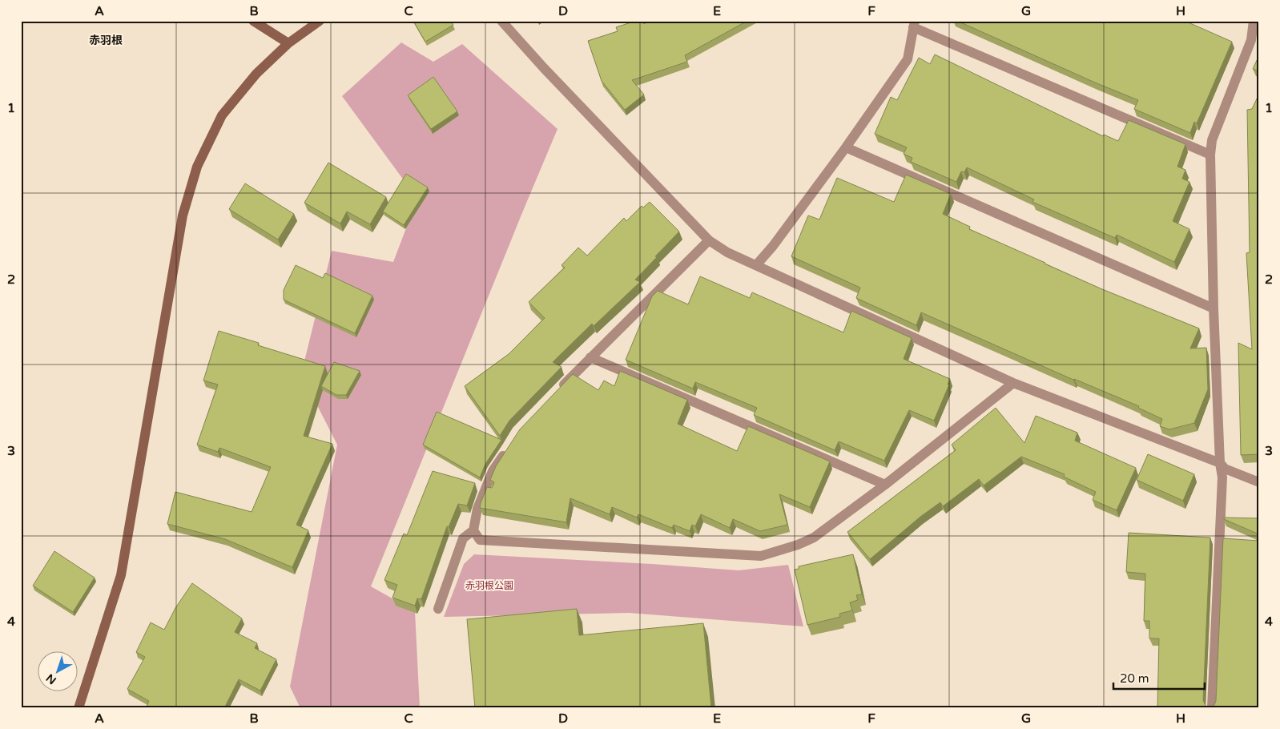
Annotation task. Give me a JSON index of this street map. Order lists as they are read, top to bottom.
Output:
{
  "districts": ["赤羽根"],
  "parks": ["赤羽根公園"],
  "scale_bar": "20 m",
  "north": "bottom left",
  "grid": {
    "columns": [
      "A",
      "B",
      "C",
      "D",
      "E",
      "F",
      "G",
      "H"
    ],
    "rows": [
      "1",
      "2",
      "3",
      "4"
    ]
  }
}
